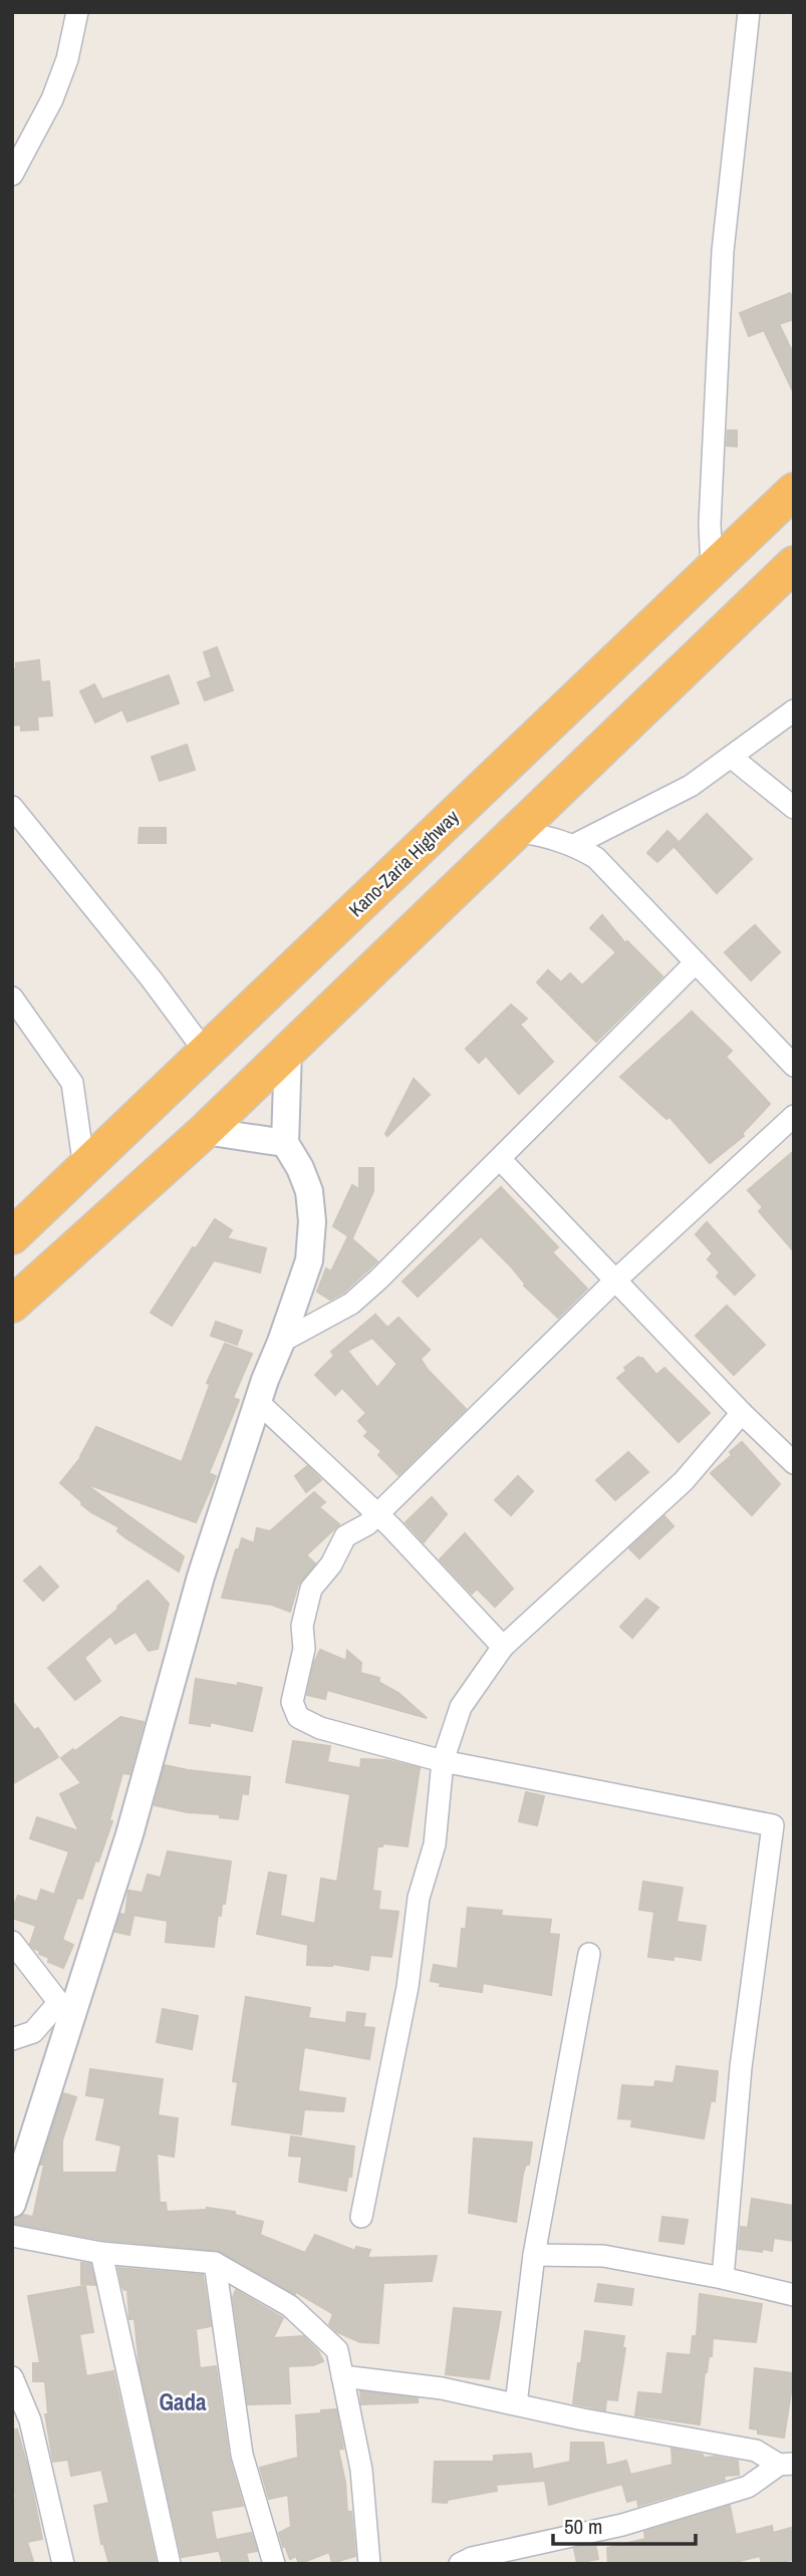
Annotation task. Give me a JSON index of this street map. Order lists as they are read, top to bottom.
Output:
{
  "streets": {
    "highway": ["Kano-Zaria Highway"]
  },
  "districts": ["Gada"],
  "scale_bar": "50 m"
}
